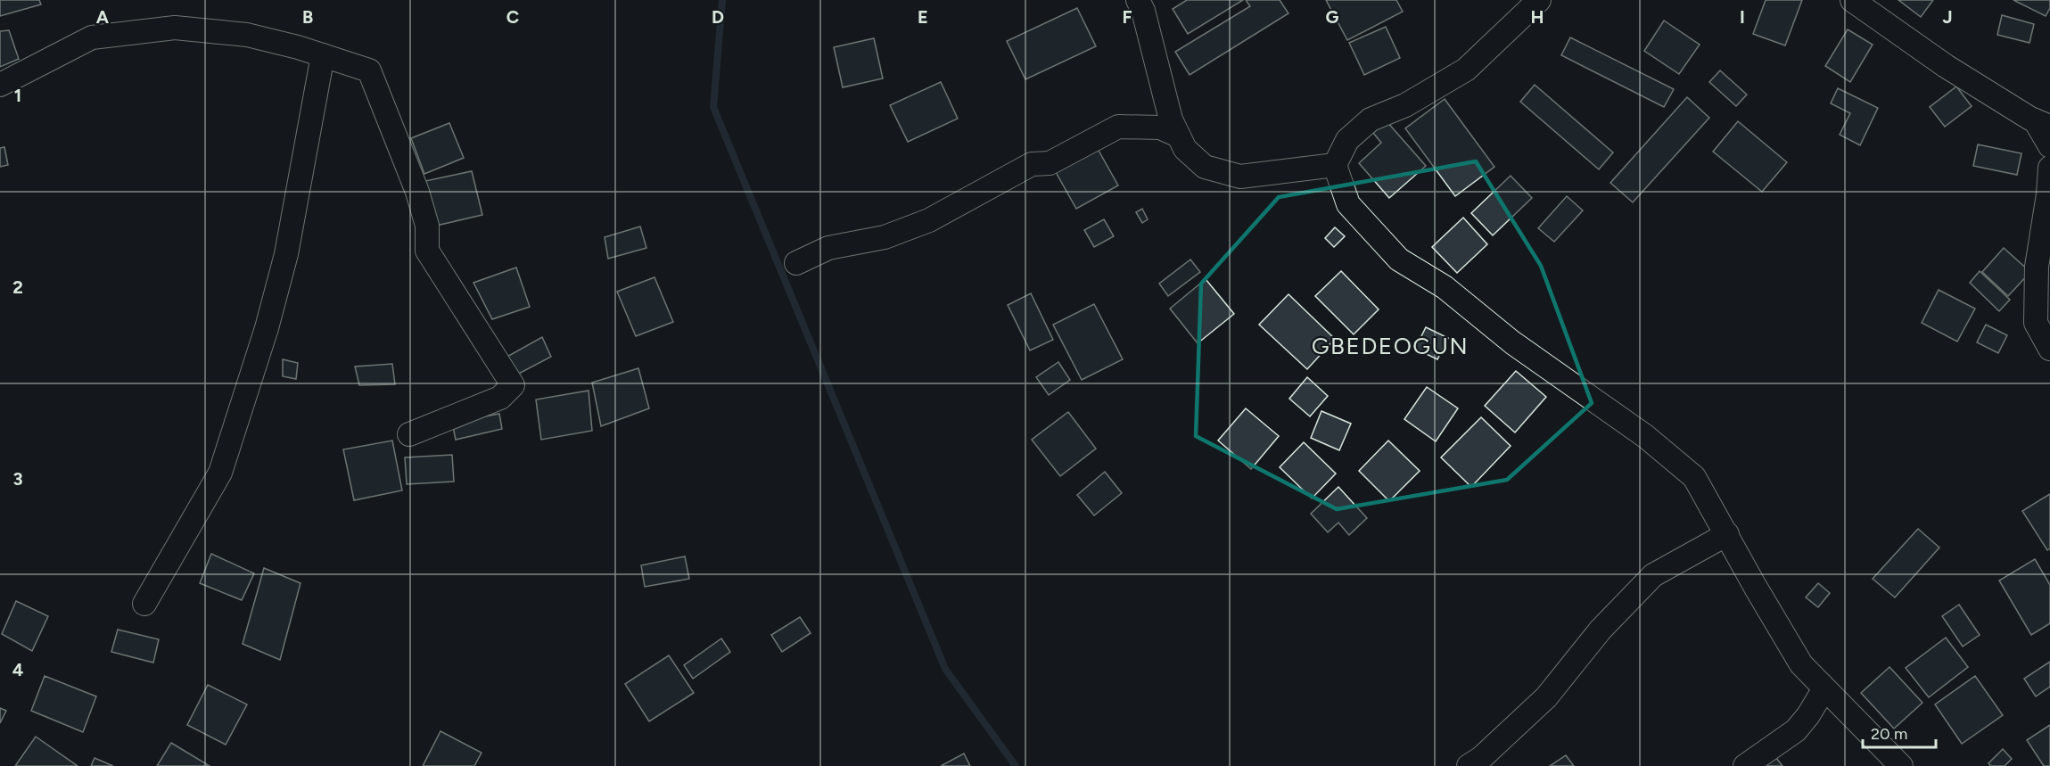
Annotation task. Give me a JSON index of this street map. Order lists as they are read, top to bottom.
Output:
{
  "districts": ["GBEDEOGUN"],
  "scale_bar": "20 m",
  "grid": {
    "columns": [
      "A",
      "B",
      "C",
      "D",
      "E",
      "F",
      "G",
      "H",
      "I",
      "J"
    ],
    "rows": [
      "1",
      "2",
      "3",
      "4"
    ]
  }
}
